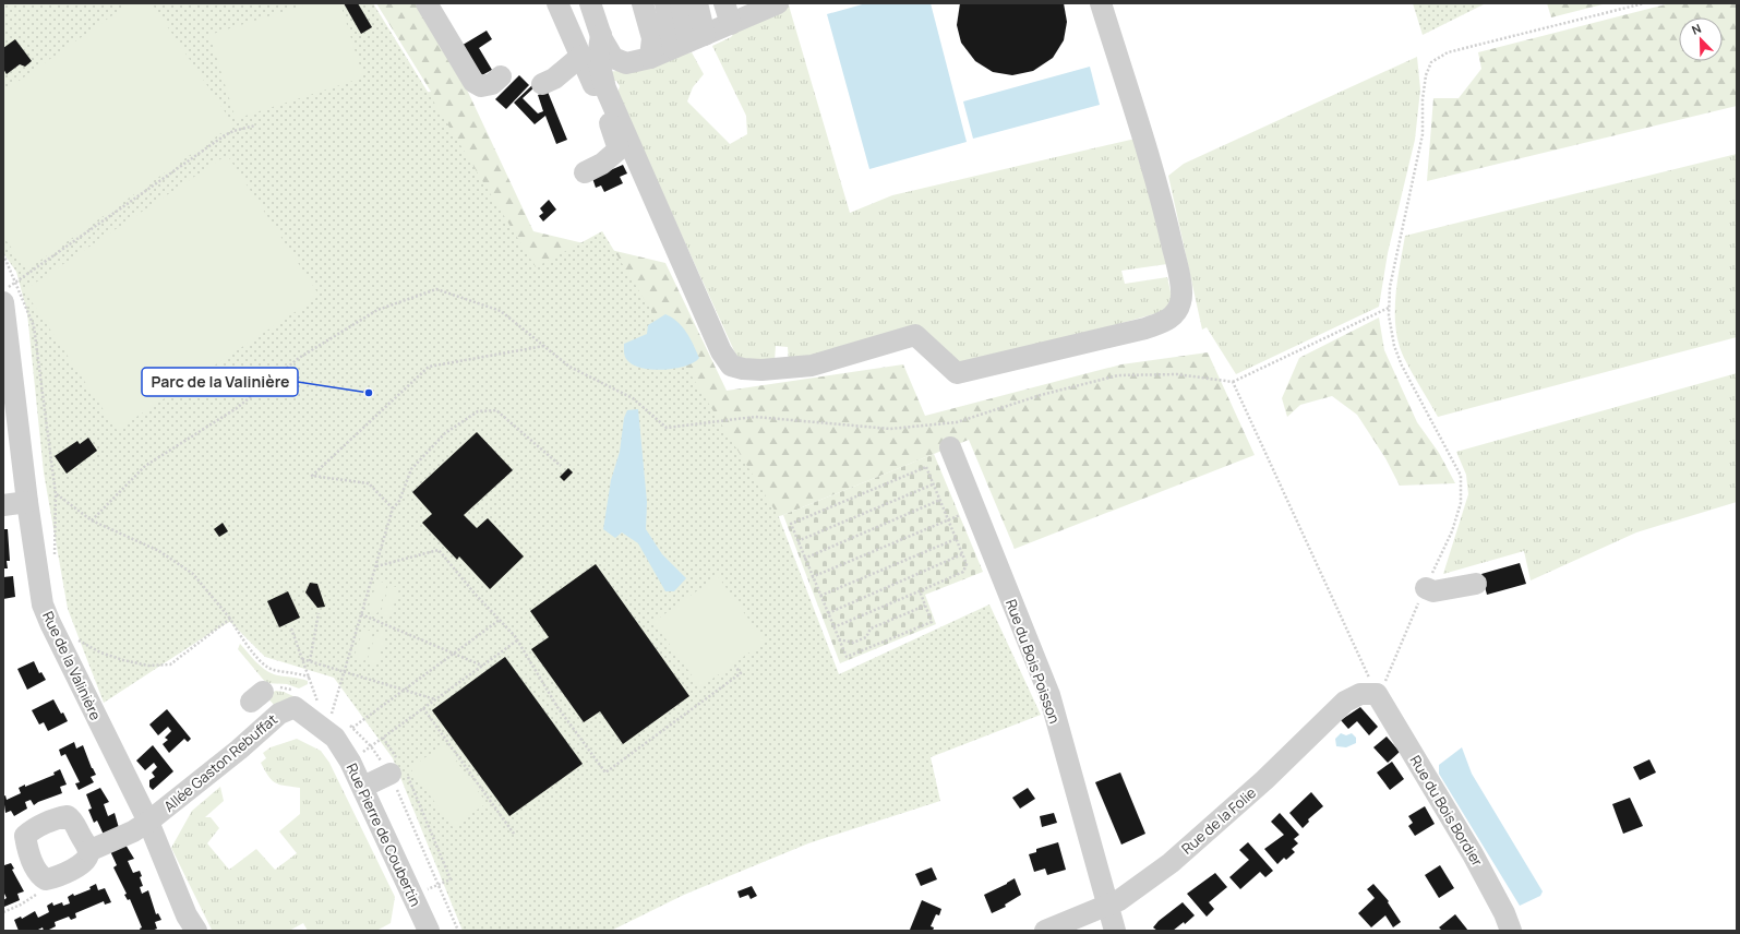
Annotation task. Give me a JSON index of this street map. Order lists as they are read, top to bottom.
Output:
{
  "streets": {
    "street": [
      "Rue du Bois Poisson",
      "Rue de la Valinière",
      "Allée Gaston Rebuffat",
      "Rue du Bois Bordier",
      "Rue de la Folie",
      "Rue Pierre de Coubertin"
    ]
  },
  "crossings": [
    ["Rue du Bois Poisson", "Rue de la Folie"],
    ["Rue de la Valinière", "Allée Gaston Rebuffat"],
    ["Allée Gaston Rebuffat", "Rue Pierre de Coubertin"],
    ["Rue du Bois Bordier", "Rue de la Folie"]
  ],
  "places": ["Parc de la Valinière"],
  "north": "top left"
}
